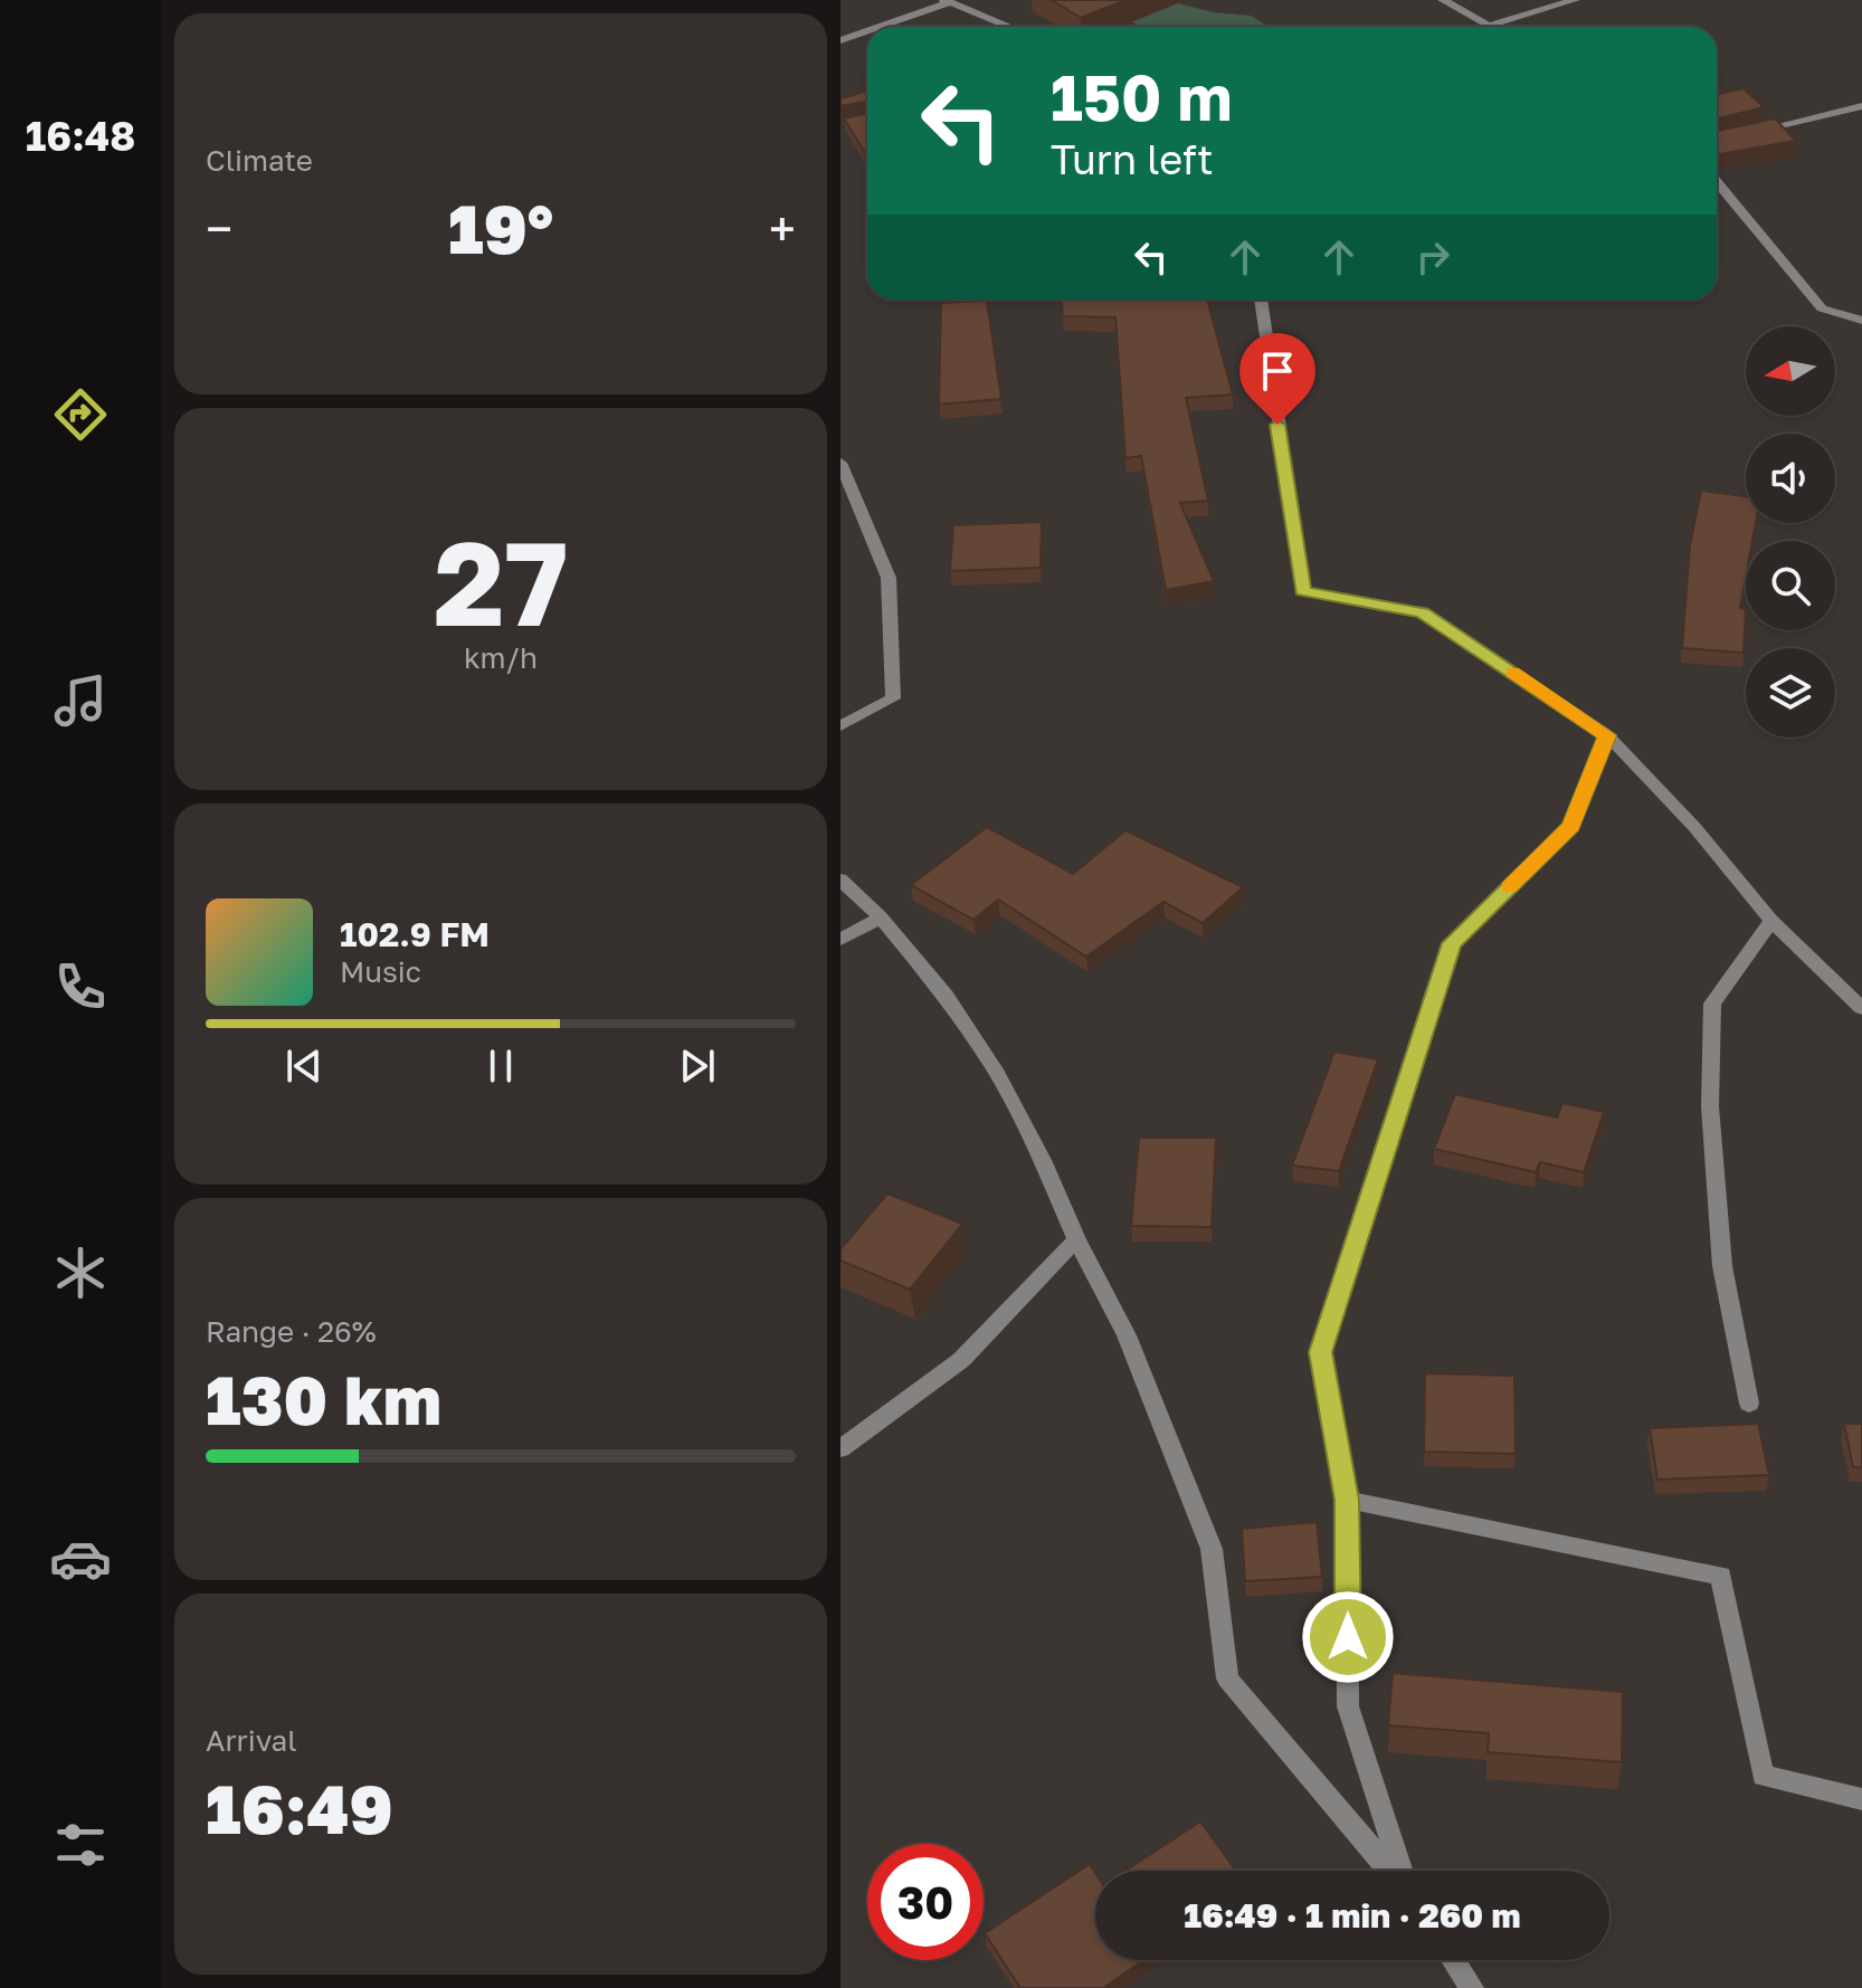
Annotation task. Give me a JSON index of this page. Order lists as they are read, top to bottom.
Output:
{
  "north": "left",
  "page": {
    "tabs": "16:48",
    "tile": [
      "Climate",
      ["27", "km/h"],
      ["Range · 26%", "130 km"],
      ["Arrival", "16:49"]
    ],
    "turn": ["150 m", "Turn left"],
    "heat": ["−", "19°", "+"],
    "song": ["102.9 FM", "Music"],
    "limit": "30",
    "trip": "16:49 · 1 min · 260 m"
  }
}
